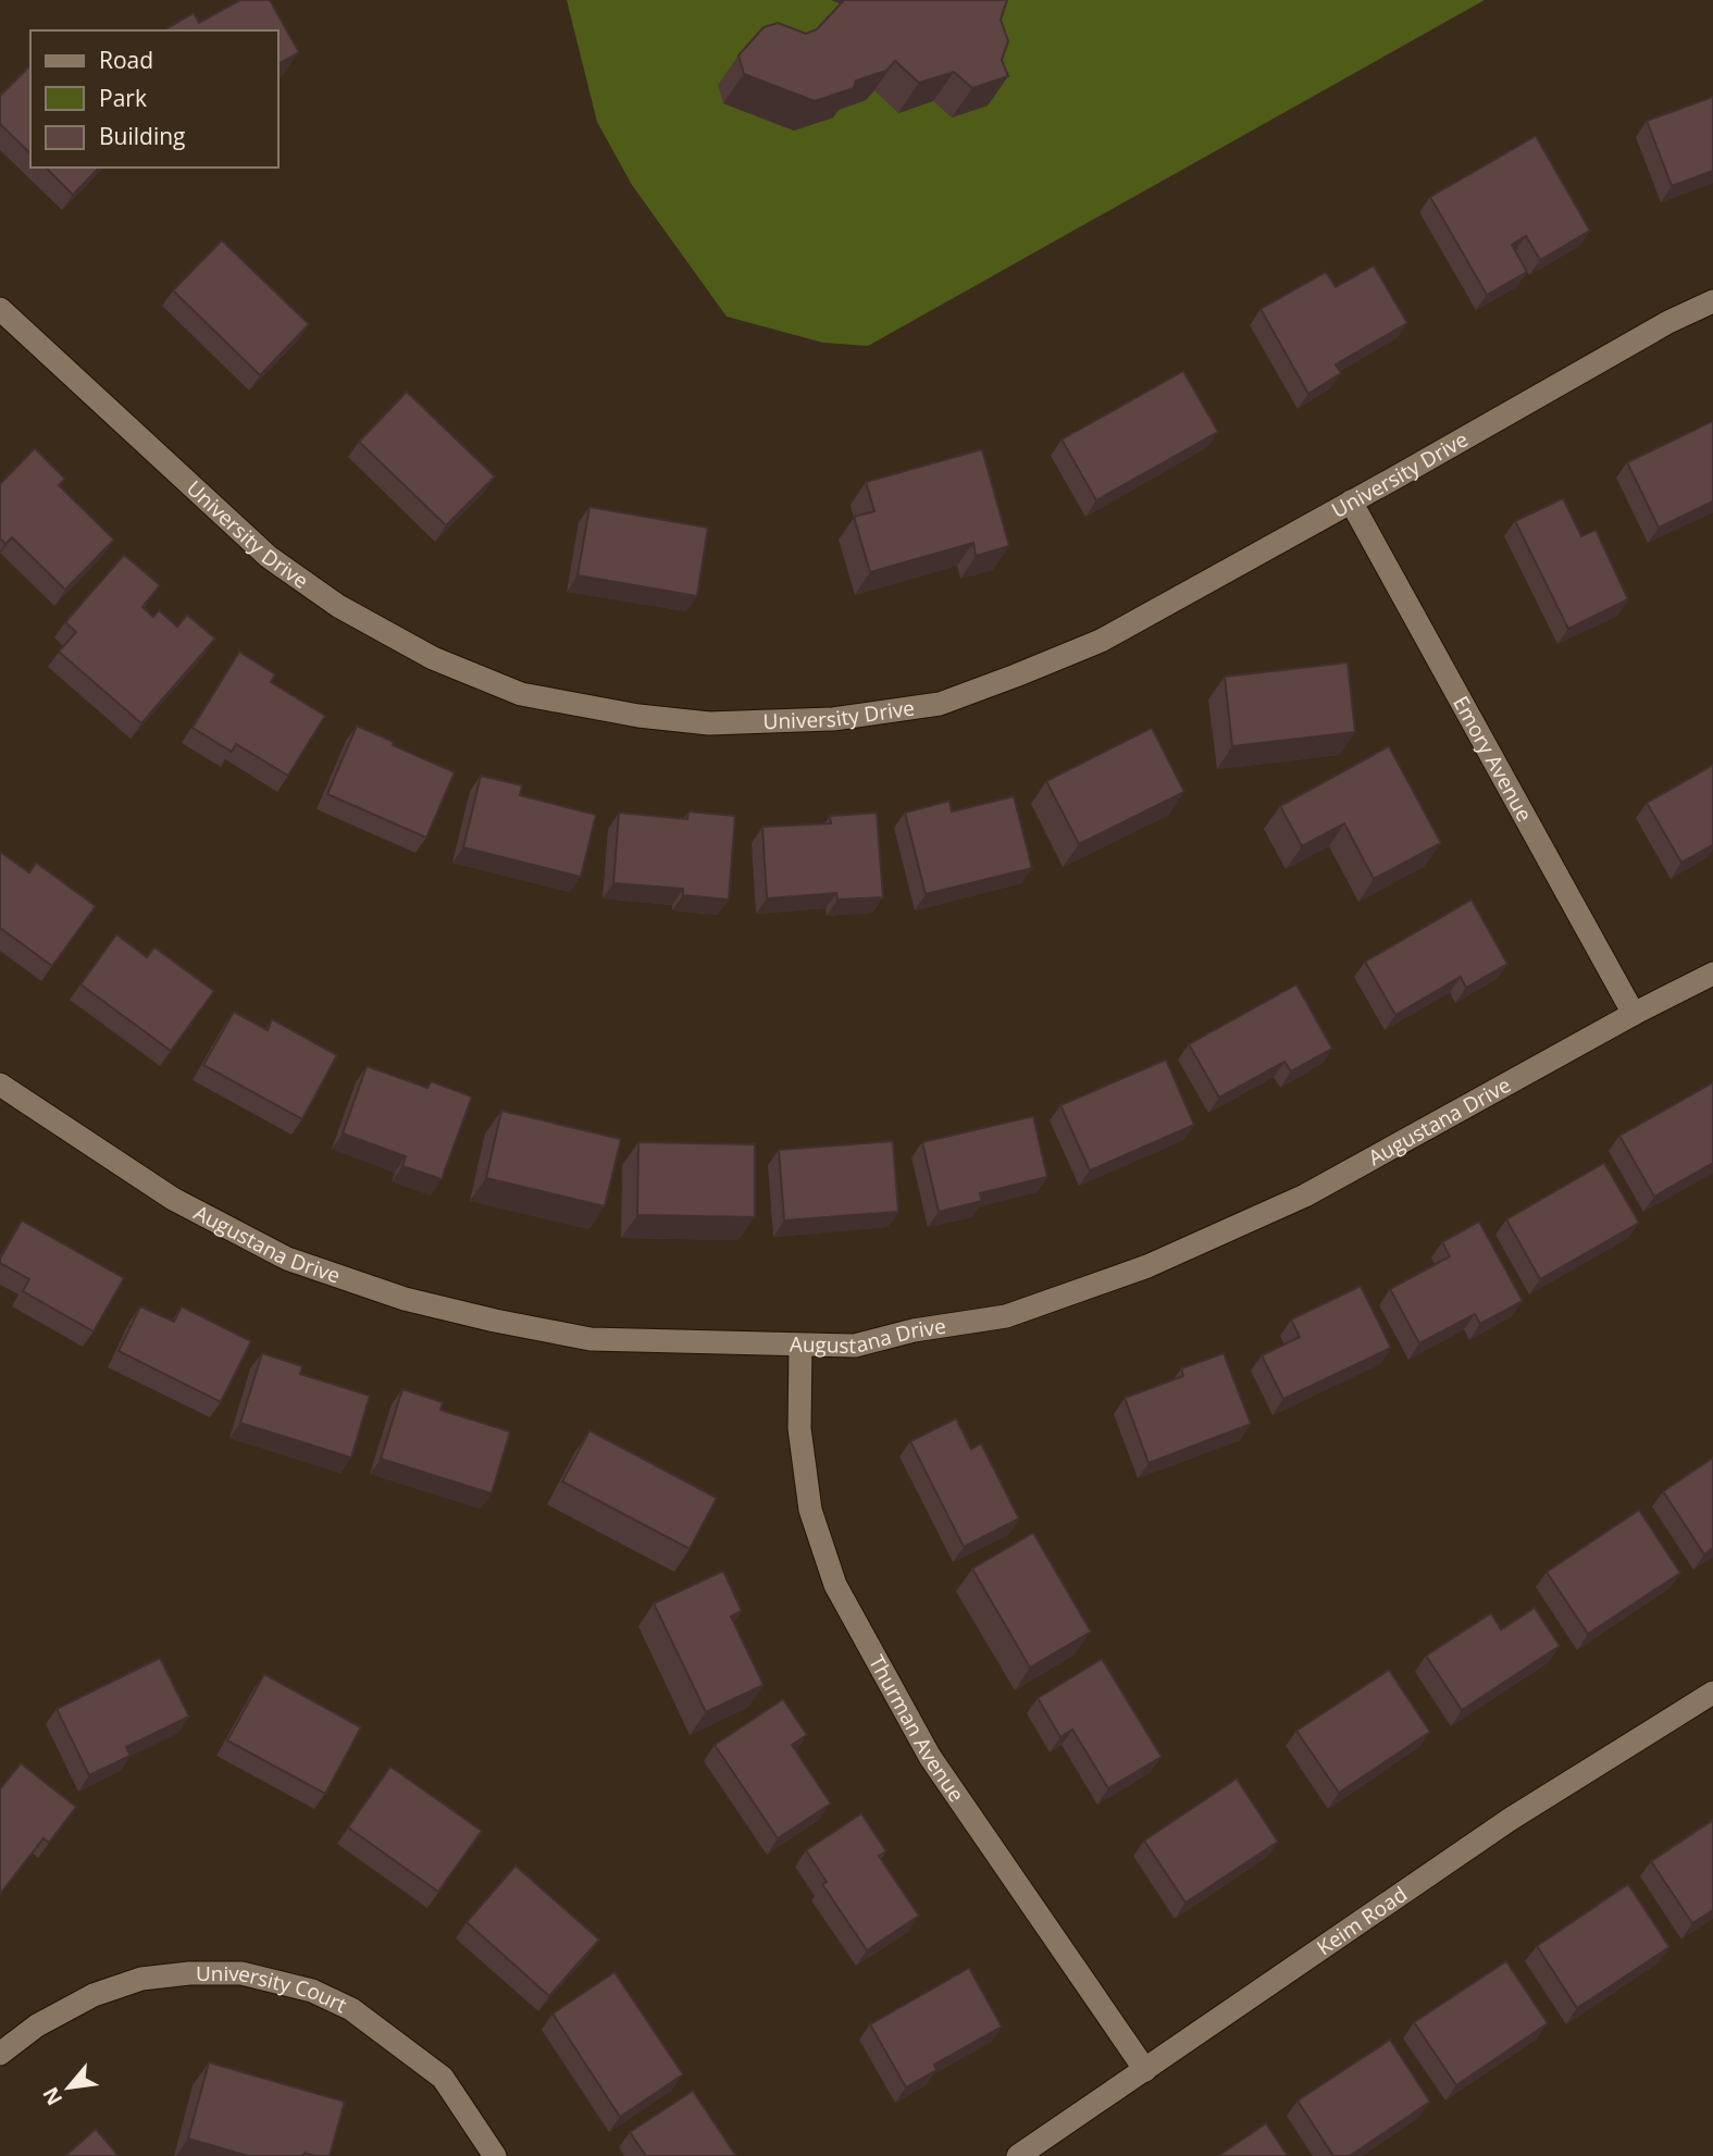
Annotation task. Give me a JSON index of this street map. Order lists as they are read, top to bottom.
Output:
{
  "streets": {
    "street": [
      "University Drive",
      "Emory Avenue",
      "Augustana Drive",
      "Thurman Avenue",
      "Keim Road",
      "University Court"
    ]
  },
  "crossings": [
    ["University Drive", "Emory Avenue"],
    ["Emory Avenue", "Augustana Drive"],
    ["Augustana Drive", "Thurman Avenue"],
    ["Thurman Avenue", "Keim Road"]
  ],
  "legend": ["Road", "Park", "Building"],
  "north": "bottom left"
}
